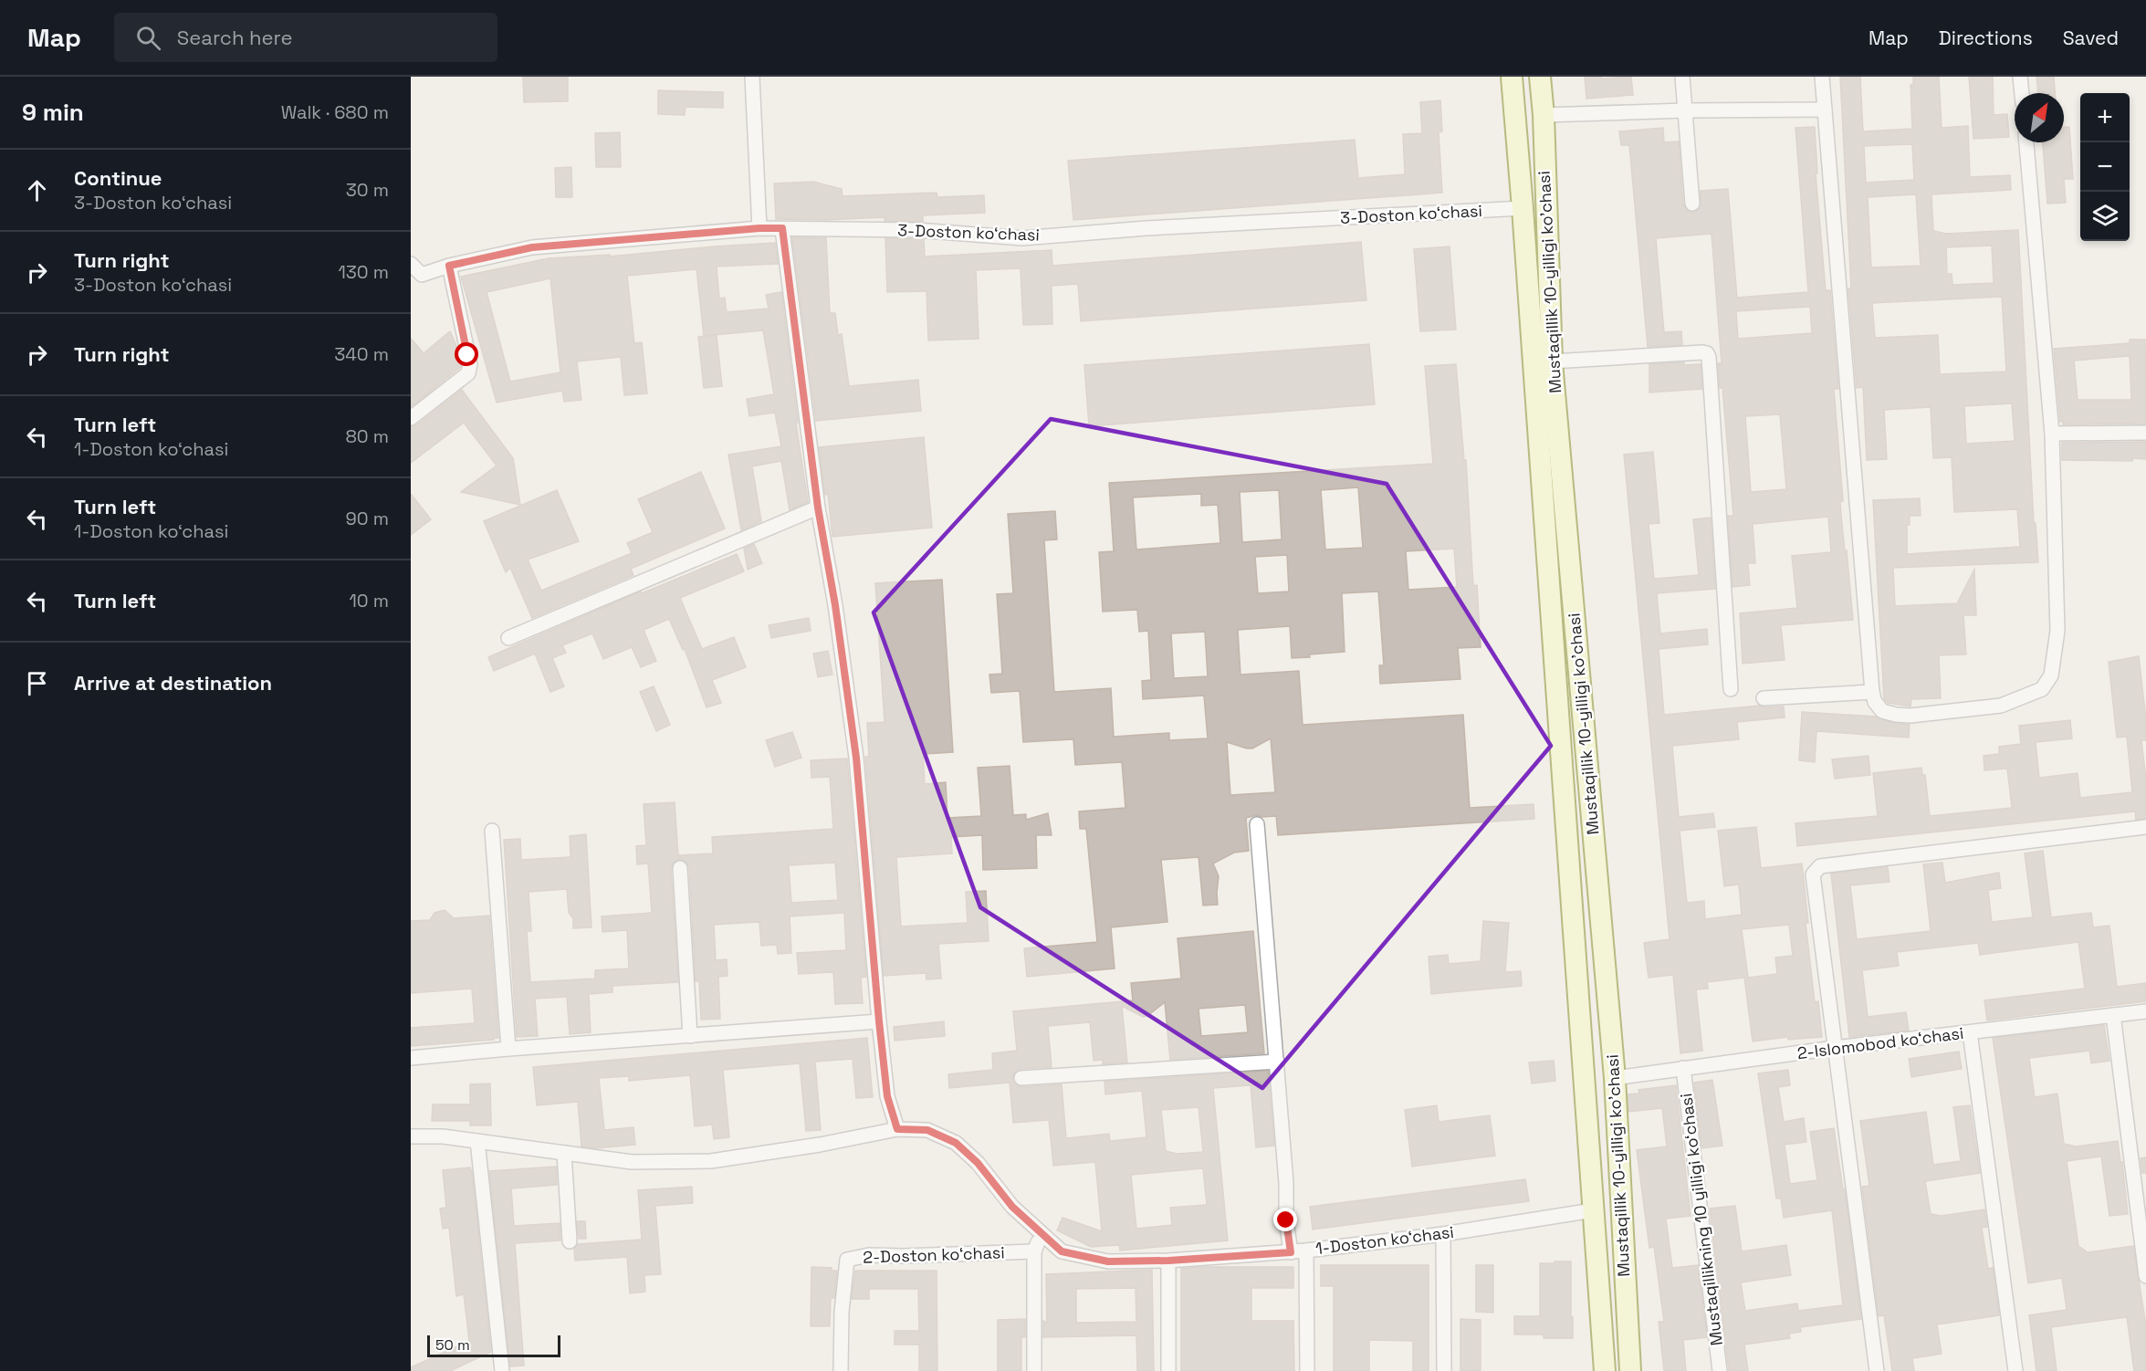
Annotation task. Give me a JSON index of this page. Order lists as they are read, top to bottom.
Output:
{
  "streets": {
    "main road": ["Mustaqillik 10-yilligi ko'chasi"],
    "street": [
      "3-Doston koʻchasi",
      "2-Islomobod koʻchasi",
      "Mustaqillikning 10 yilligi koʻchasi",
      "1-Doston koʻchasi",
      "2-Doston koʻchasi"
    ]
  },
  "crossings": [
    ["3-Doston koʻchasi", "Mustaqillik 10-yilligi ko'chasi"],
    ["Mustaqillik 10-yilligi ko'chasi", "2-Islomobod koʻchasi"],
    ["Mustaqillik 10-yilligi ko'chasi", "1-Doston koʻchasi"],
    ["2-Islomobod koʻchasi", "Mustaqillikning 10 yilligi koʻchasi"]
  ],
  "scale_bar": "50 m",
  "north": "top right",
  "page": {
    "header": "Map",
    "search": "Search here",
    "nav": ["Map", "Directions", "Saved"],
    "heading": ["9 min", "Walk · 680 m"],
    "map_buttons": ["+", "−"],
    "list": [
      ["Continue", "3-Doston koʻchasi", "30 m"],
      ["Turn right", "3-Doston koʻchasi", "130 m"],
      ["Turn right", "340 m"],
      ["Turn left", "1-Doston koʻchasi", "80 m"],
      ["Turn left", "1-Doston koʻchasi", "90 m"],
      ["Turn left", "10 m"],
      "Arrive at destination"
    ],
    "scale": "50 m"
  }
}
